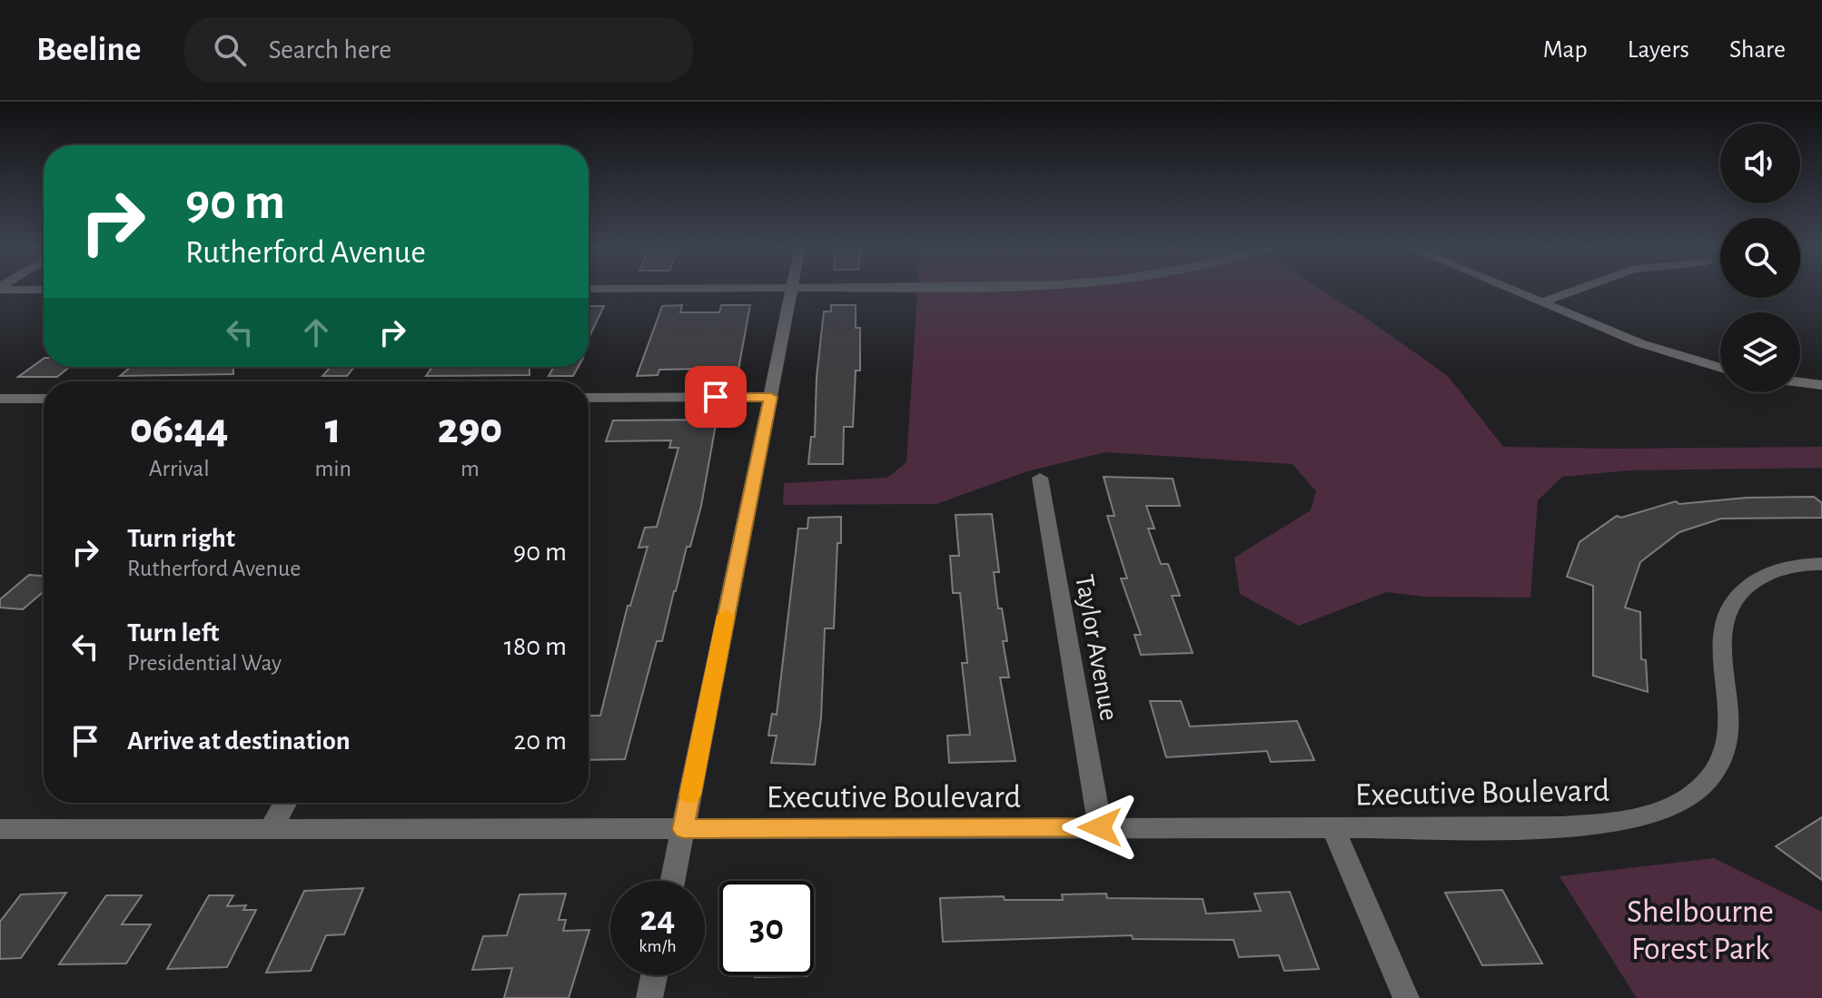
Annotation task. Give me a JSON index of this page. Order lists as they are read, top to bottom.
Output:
{
  "streets": {
    "street": ["Taylor Avenue", "Executive Boulevard"]
  },
  "crossings": [
    ["Taylor Avenue", "Executive Boulevard"]
  ],
  "parks": ["Shelbourne Forest Park"],
  "page": {
    "header": "Beeline",
    "search": "Search here",
    "nav": ["Map", "Layers", "Share"],
    "turn": ["90 m", "Rutherford Avenue"],
    "eta": [
      "06:44",
      "Arrival",
      "1",
      "min",
      "290",
      "m"
    ],
    "list": [
      {
        "name": "Turn right",
        "note": "Rutherford Avenue",
        "value": "90 m"
      },
      {
        "name": "Turn left",
        "note": "Presidential Way",
        "value": "180 m"
      },
      {
        "name": "Arrive at destination",
        "value": "20 m"
      }
    ],
    "speed": "24 km/h",
    "limit": "30"
  }
}
